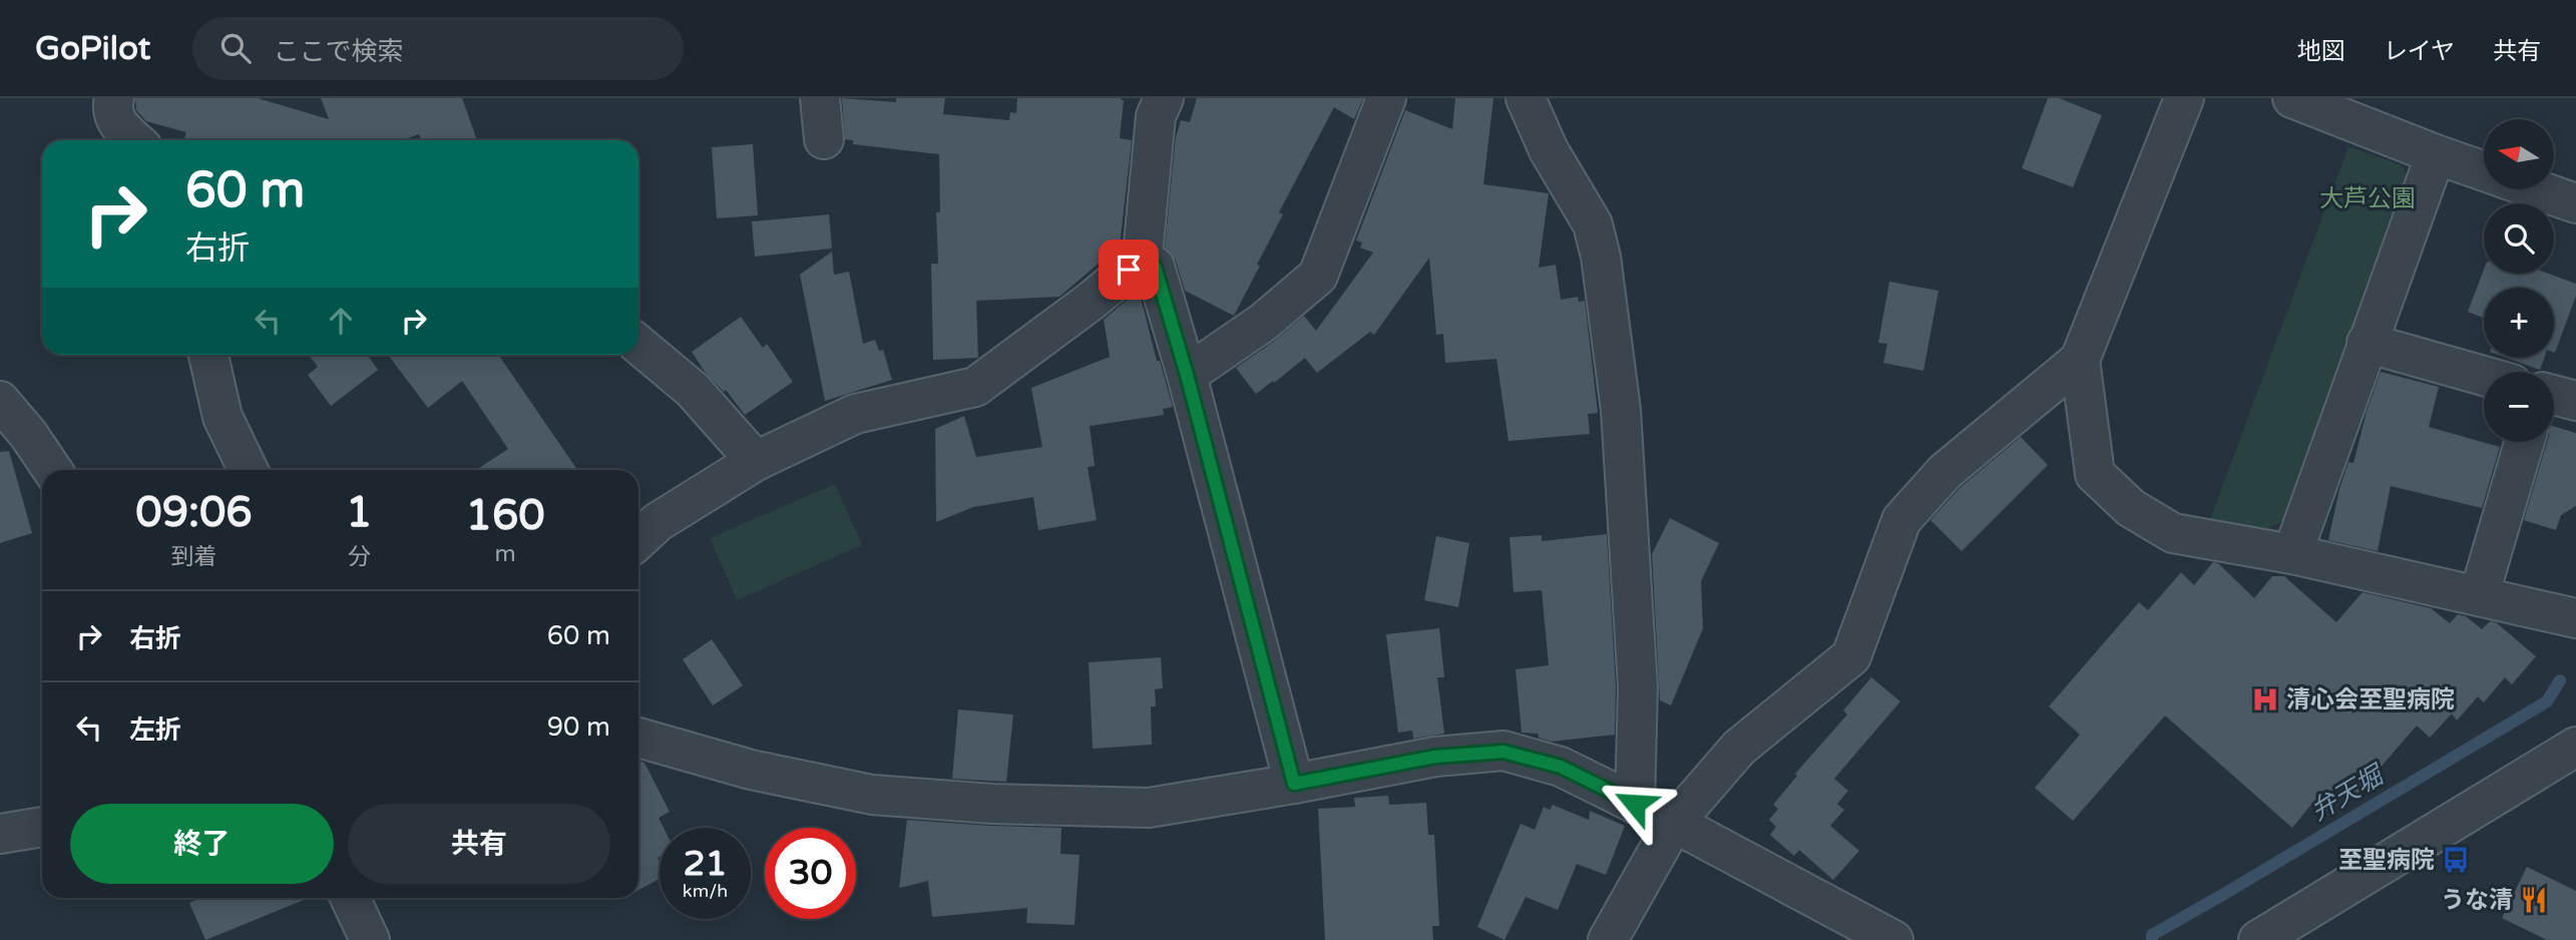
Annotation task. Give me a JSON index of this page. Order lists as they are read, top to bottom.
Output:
{
  "water": ["弁天堀"],
  "parks": ["大芦公園"],
  "places": {
    "hospital": ["清心会至聖病院"],
    "bus stop": ["至聖病院"],
    "restaurant": ["うな清"]
  },
  "north": "left",
  "page": {
    "header": "GoPilot",
    "search": "ここで検索",
    "nav": ["地図", "レイヤ", "共有"],
    "map_buttons": ["+", "−"],
    "turn": ["60 m", "右折"],
    "eta": [
      "09:06",
      "到着",
      "1",
      "分",
      "160",
      "m"
    ],
    "list": [
      {
        "name": "右折",
        "value": "60 m"
      },
      {
        "name": "左折",
        "value": "90 m"
      }
    ],
    "buttons": ["終了", "共有"],
    "speed": "21 km/h",
    "limit": "30"
  }
}
